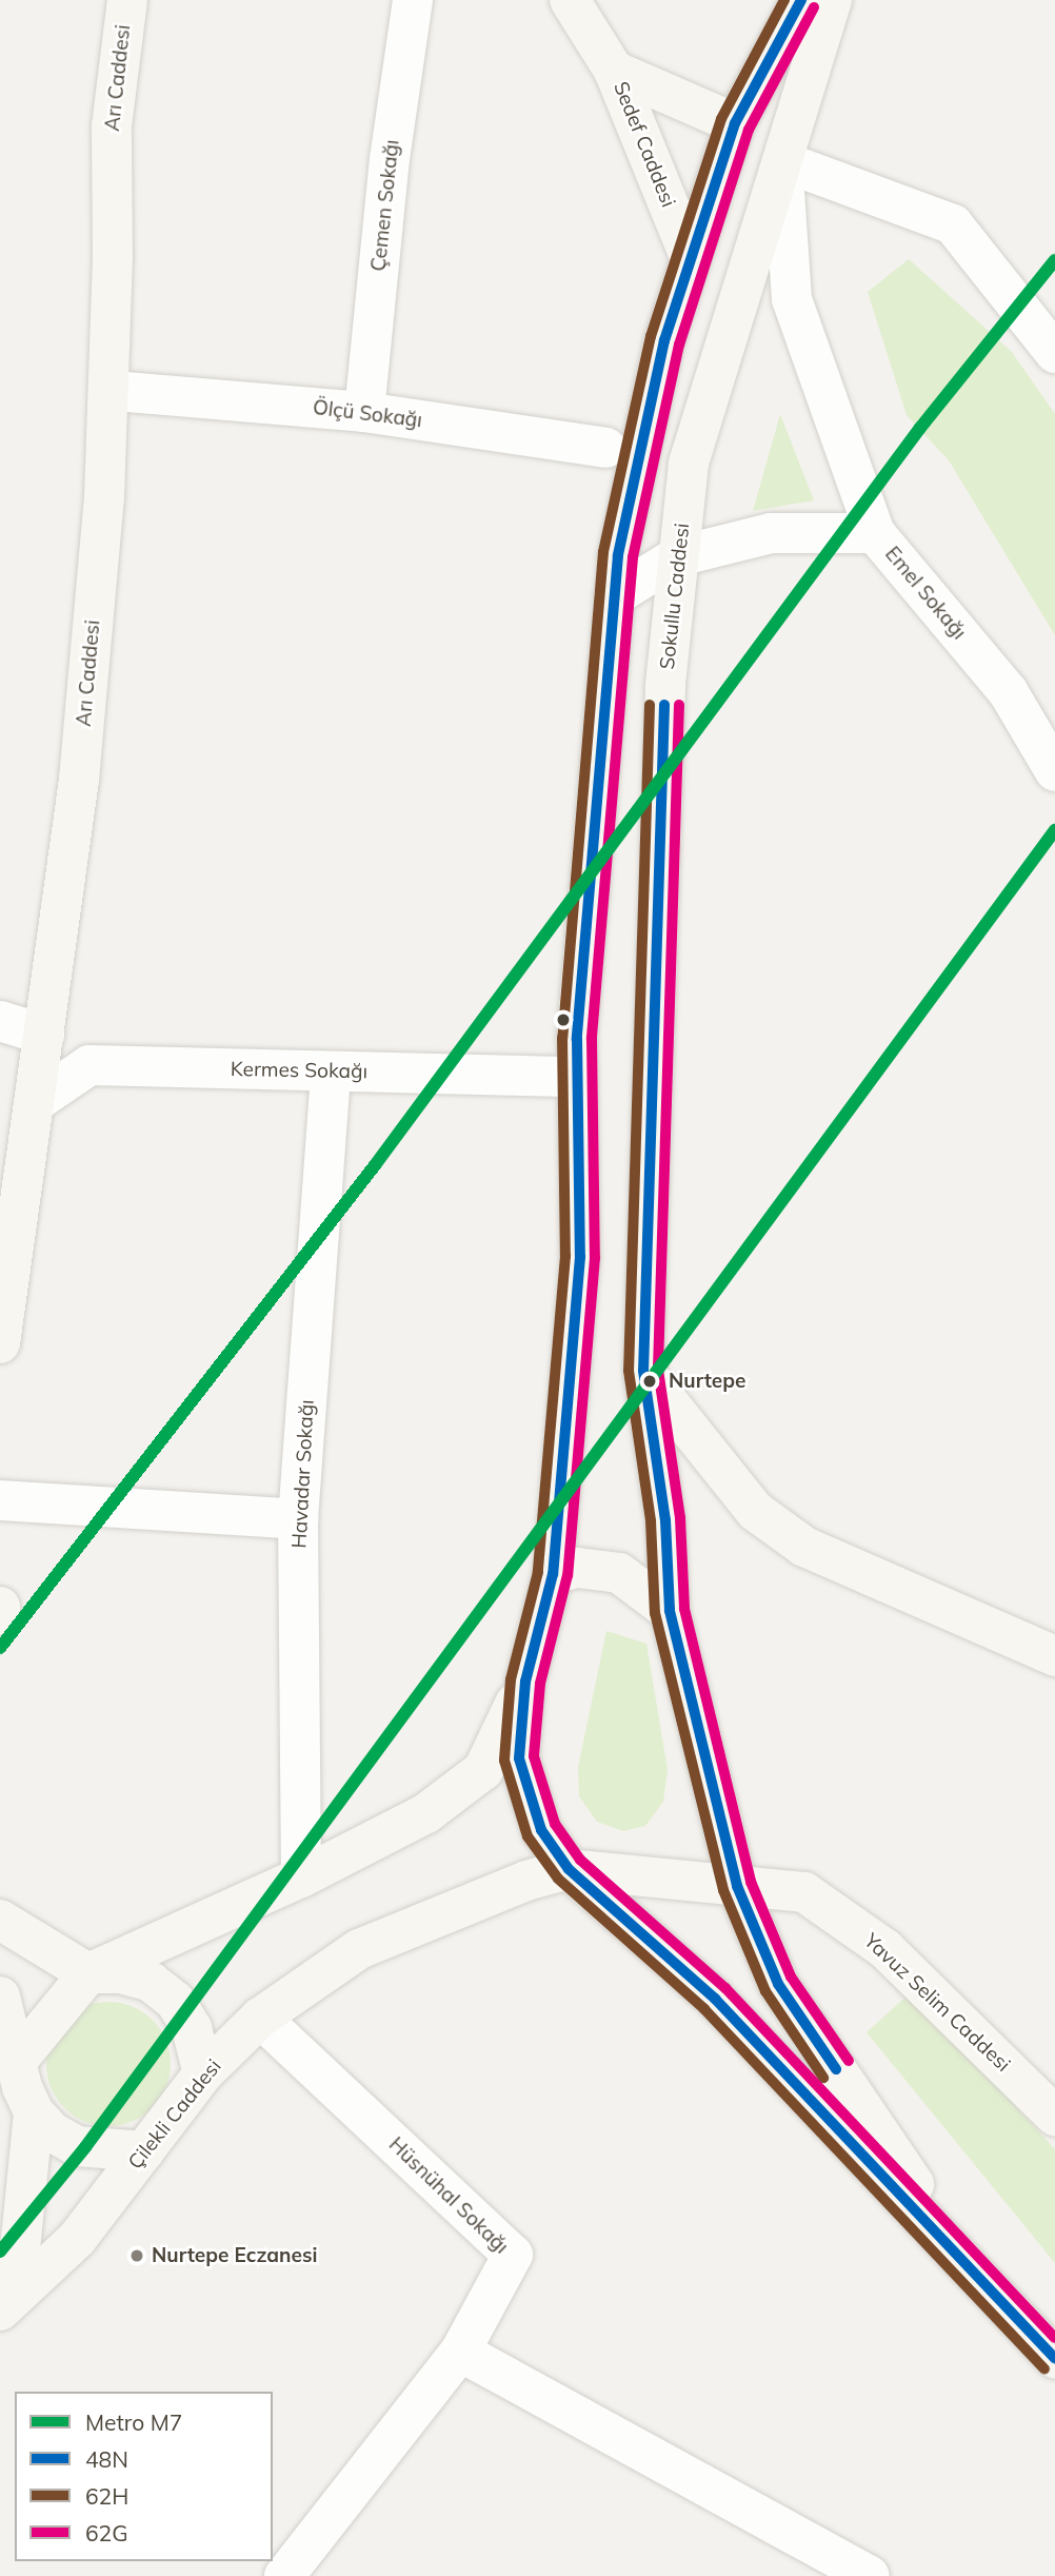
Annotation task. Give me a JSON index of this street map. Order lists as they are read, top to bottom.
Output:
{
  "streets": {
    "main road": [
      "Arı Caddesi",
      "Sedef Caddesi",
      "Sokullu Caddesi",
      "Yavuz Selim Caddesi",
      "Çilekli Caddesi"
    ],
    "street": [
      "Çemen Sokağı",
      "Ölçü Sokağı",
      "Emel Sokağı",
      "Kermes Sokağı",
      "Havadar Sokağı",
      "Hüsnühal Sokağı"
    ]
  },
  "crossings": [
    ["Arı Caddesi", "Kermes Sokağı"],
    ["Çemen Sokağı", "Ölçü Sokağı"],
    ["Emel Sokağı", "Sokullu Caddesi"],
    ["Sokullu Caddesi", "Yavuz Selim Caddesi"],
    ["Kermes Sokağı", "Havadar Sokağı"],
    ["Yavuz Selim Caddesi", "Çilekli Caddesi"],
    ["Çilekli Caddesi", "Hüsnühal Sokağı"]
  ],
  "places": ["Nurtepe", "Nurtepe Eczanesi"],
  "lines": [
    "transit line 48N",
    "transit line 62H",
    "transit line 62G",
    "metro line M7"
  ],
  "legend": [
    "Metro M7",
    "48N",
    "62H",
    "62G"
  ]
}
